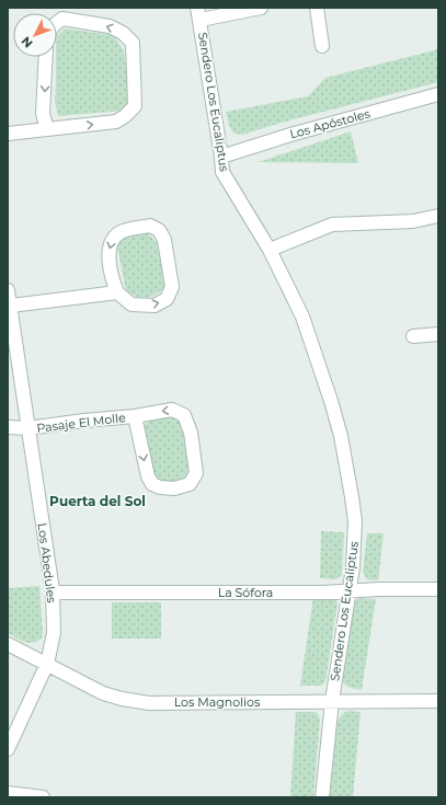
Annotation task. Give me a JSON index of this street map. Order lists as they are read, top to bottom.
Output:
{
  "streets": {
    "street": [
      "Sendero Los Eucaliptus",
      "Los Apóstoles",
      "Pasaje El Molle",
      "Los Abedules",
      "La Sófora",
      "Los Magnolios"
    ]
  },
  "crossings": [
    ["Sendero Los Eucaliptus", "Los Apóstoles"],
    ["Sendero Los Eucaliptus", "La Sófora"],
    ["Sendero Los Eucaliptus", "Los Magnolios"],
    ["Pasaje El Molle", "Los Abedules"],
    ["Los Abedules", "La Sófora"],
    ["Los Abedules", "Los Magnolios"]
  ],
  "districts": ["Puerta del Sol"],
  "north": "bottom left"
}
